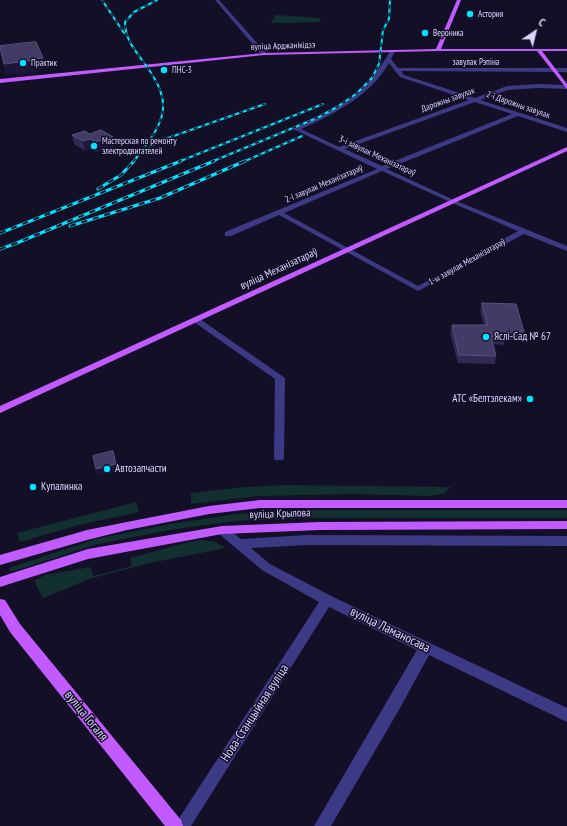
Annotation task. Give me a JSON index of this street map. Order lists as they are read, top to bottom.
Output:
{
  "streets": {
    "main road": [
      "вуліца Арджанікідзэ",
      "вуліца Механізатараў",
      "вуліца Крылова",
      "вуліца Гогаля"
    ],
    "street": [
      "завулак Рэпіна",
      "Дарожны завулак",
      "2-і Дарожны завулак",
      "3-і завулак Механізатараў",
      "2-і завулак Механізатараў",
      "1-ы завулак Механізатараў",
      "вуліца Ламаносава",
      "Нова-Станцыйная вуліца"
    ]
  },
  "crossings": [
    ["вуліца Арджанікідзэ", "3-і завулак Механізатараў"],
    ["завулак Рэпіна", "2-і Дарожны завулак"],
    ["Дарожны завулак", "2-і Дарожны завулак"],
    ["Дарожны завулак", "3-і завулак Механізатараў"],
    ["2-і Дарожны завулак", "2-і завулак Механізатараў"],
    ["3-і завулак Механізатараў", "2-і завулак Механізатараў"],
    ["3-і завулак Механізатараў", "1-ы завулак Механізатараў"],
    ["3-і завулак Механізатараў", "вуліца Механізатараў"],
    ["1-ы завулак Механізатараў", "вуліца Механізатараў"],
    ["вуліца Крылова", "вуліца Ламаносава"],
    ["вуліца Ламаносава", "Нова-Станцыйная вуліца"]
  ],
  "places": [
    "Астория",
    "Вероника",
    "Практик",
    "ПНС-3",
    "Мастерская по ремонту электродвигателей",
    "Яслі-Сад № 67",
    "АТС «Белтэлекам»",
    "Автозапчасти",
    "Купалинка"
  ],
  "north": "top right"
}
